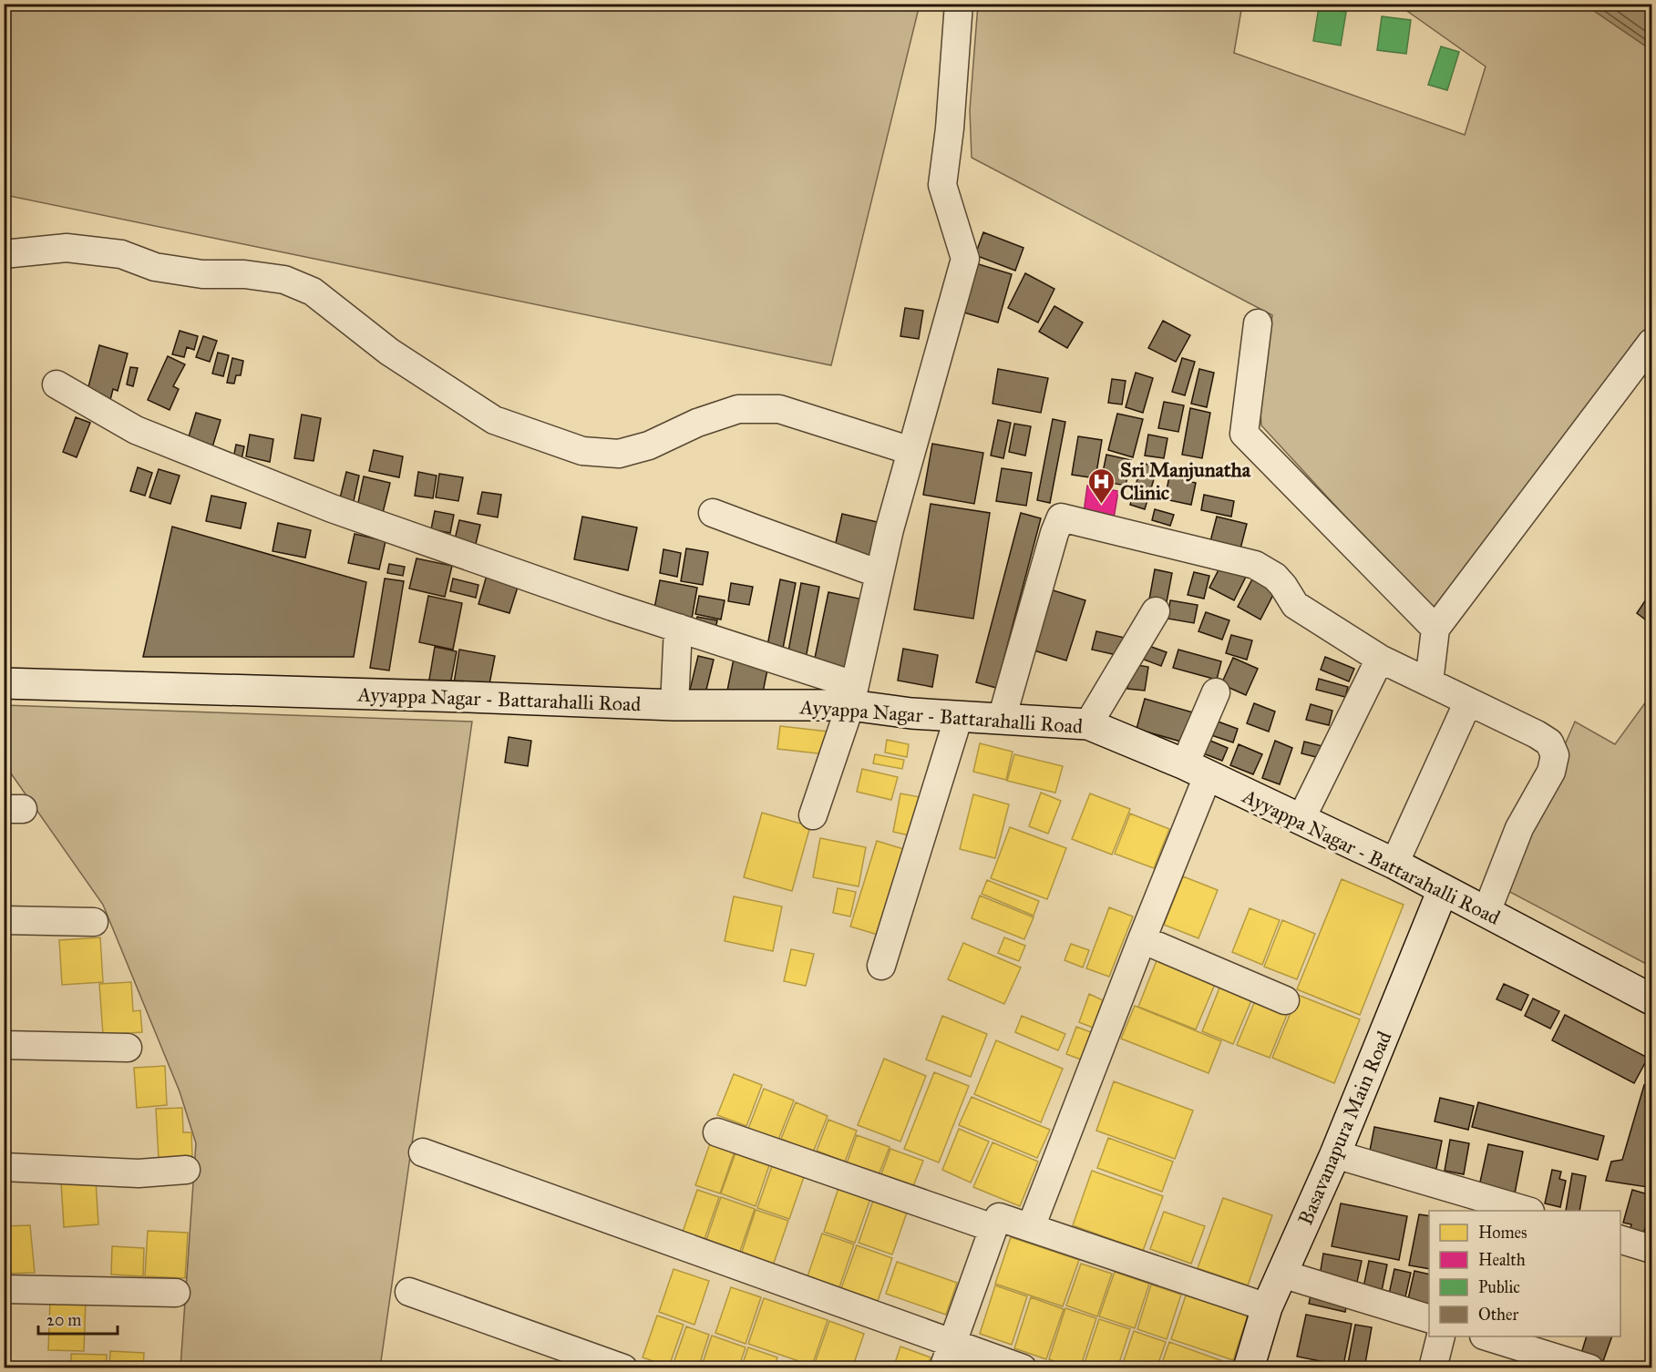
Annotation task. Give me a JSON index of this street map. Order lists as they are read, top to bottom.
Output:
{
  "streets": {
    "main road": ["Ayyappa Nagar - Battarahalli Road", "Basavanapura Main Road"]
  },
  "crossings": [
    ["Ayyappa Nagar - Battarahalli Road", "Basavanapura Main Road"]
  ],
  "places": {
    "hospital": ["Sri Manjunatha Clinic"]
  },
  "legend": [
    "Homes",
    "Health",
    "Public",
    "Other"
  ],
  "scale_bar": "20 m"
}
